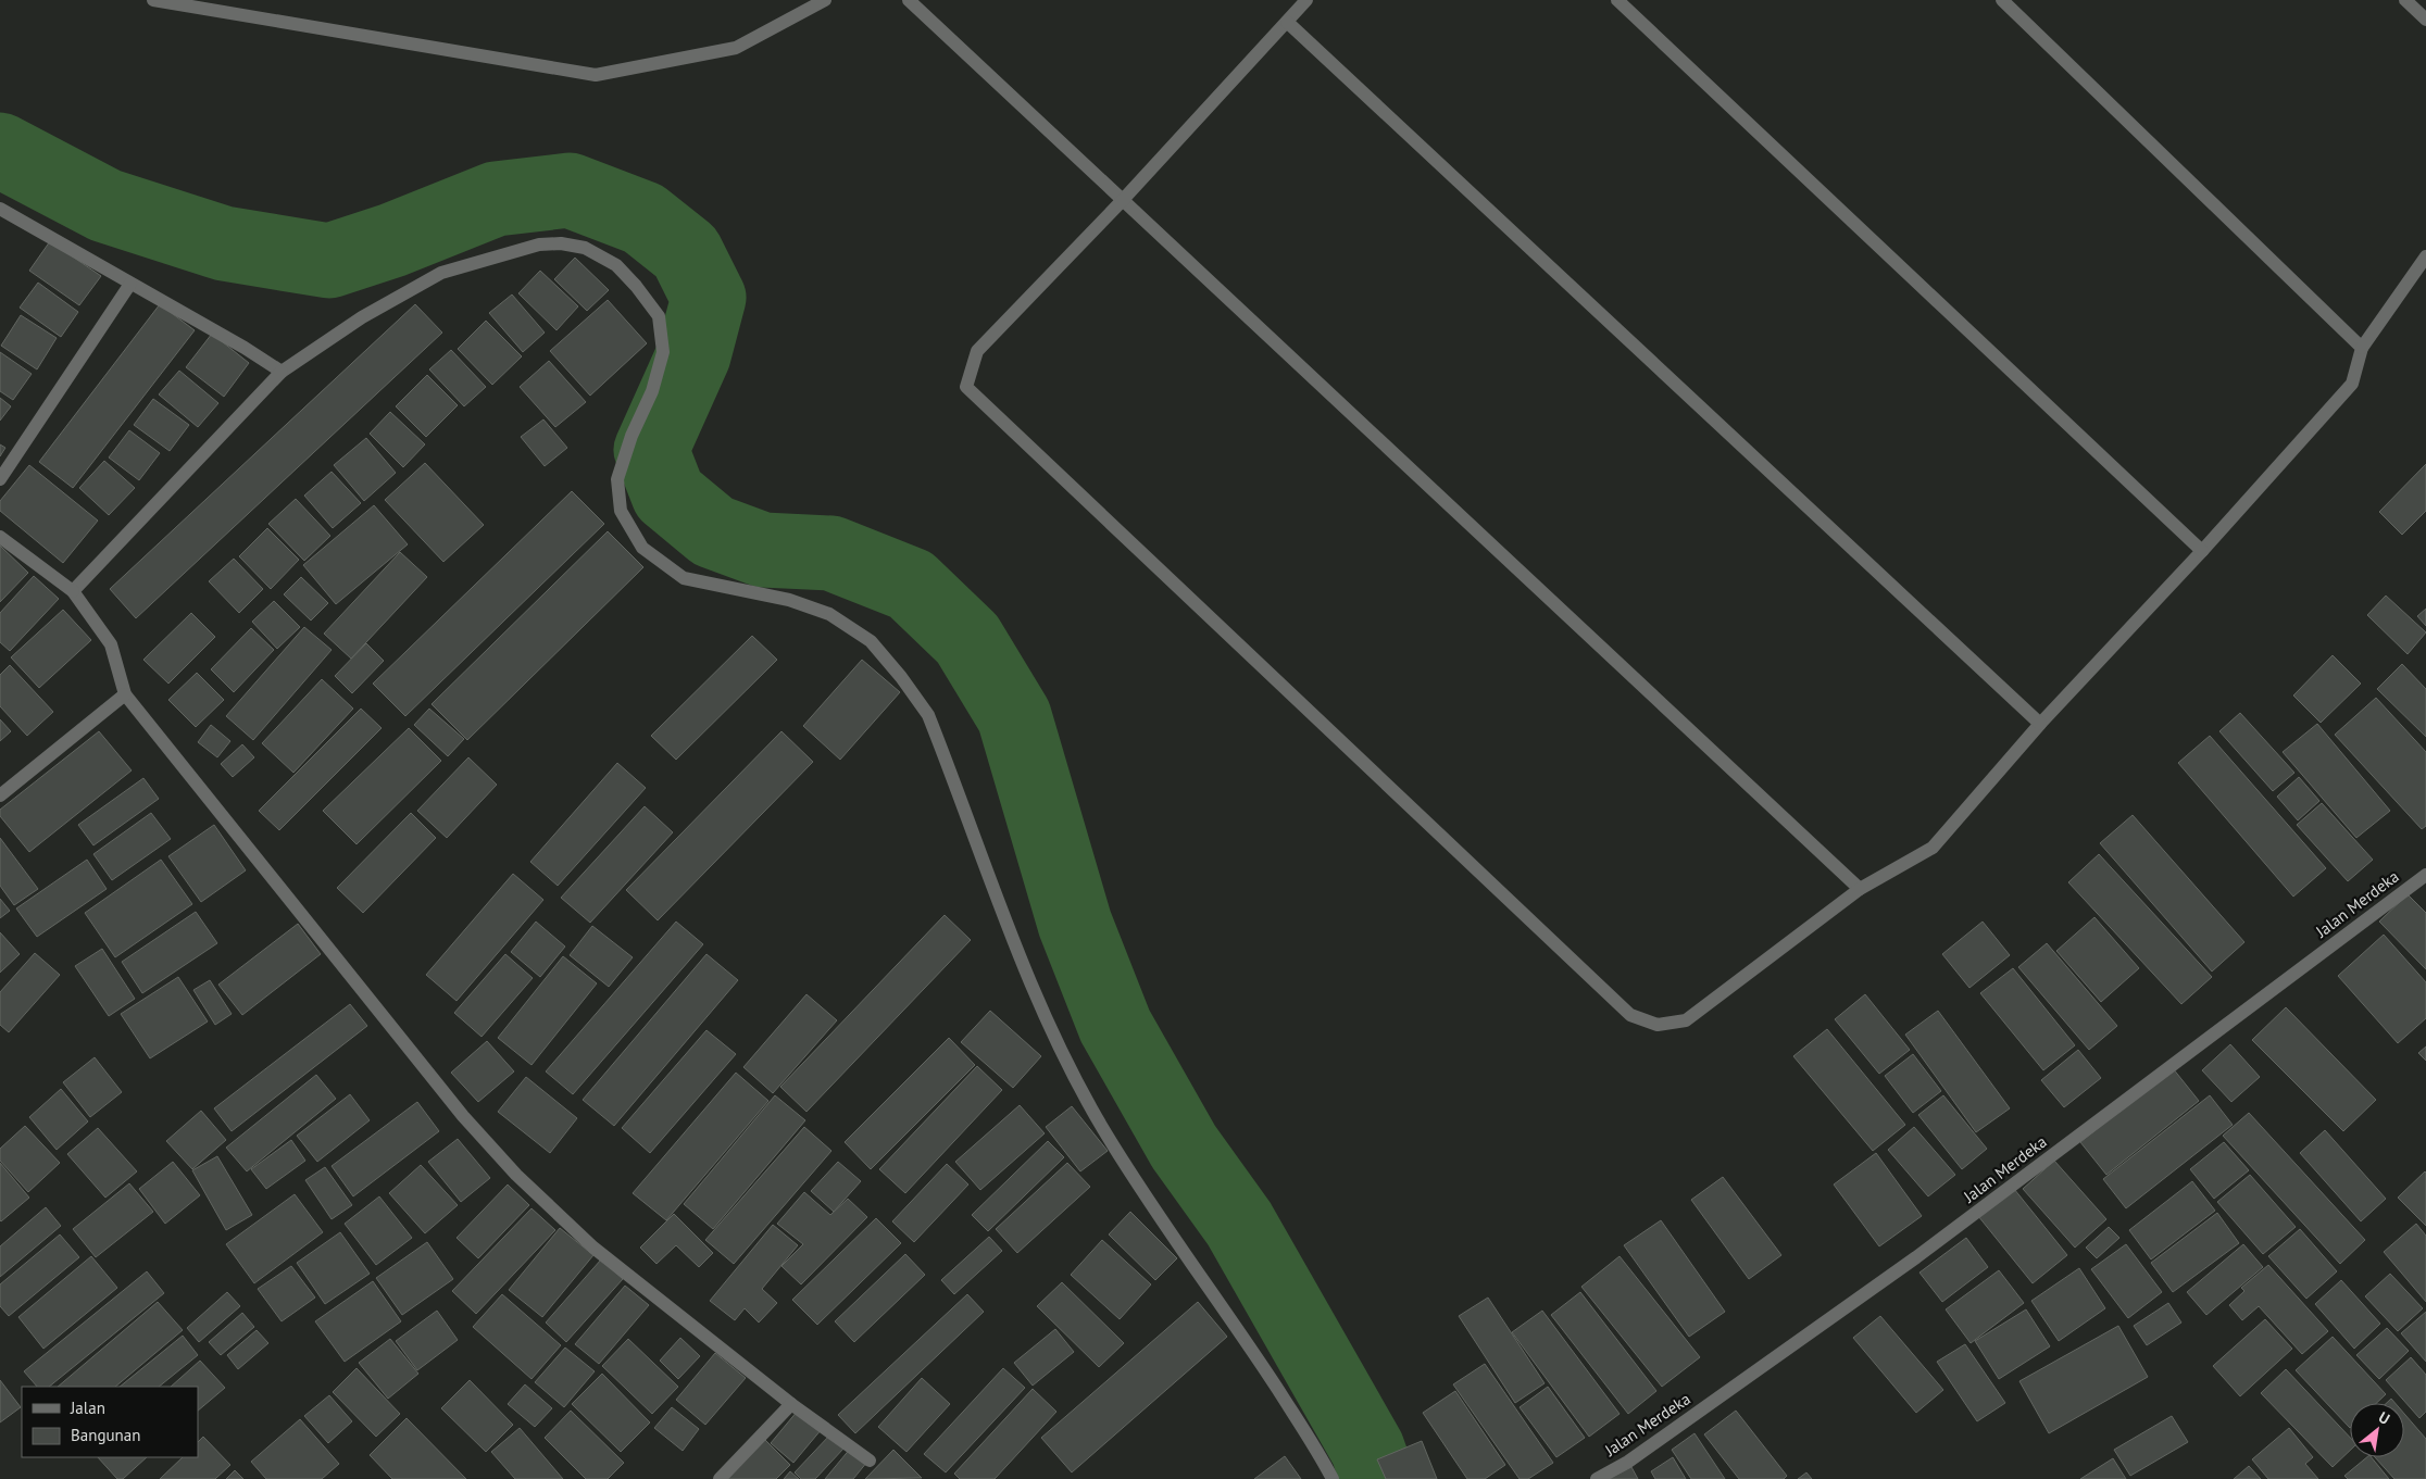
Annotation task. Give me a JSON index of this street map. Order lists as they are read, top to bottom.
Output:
{
  "streets": {
    "street": ["Jalan Merdeka"]
  },
  "legend": ["Jalan", "Bangunan"],
  "north": "top right"
}
